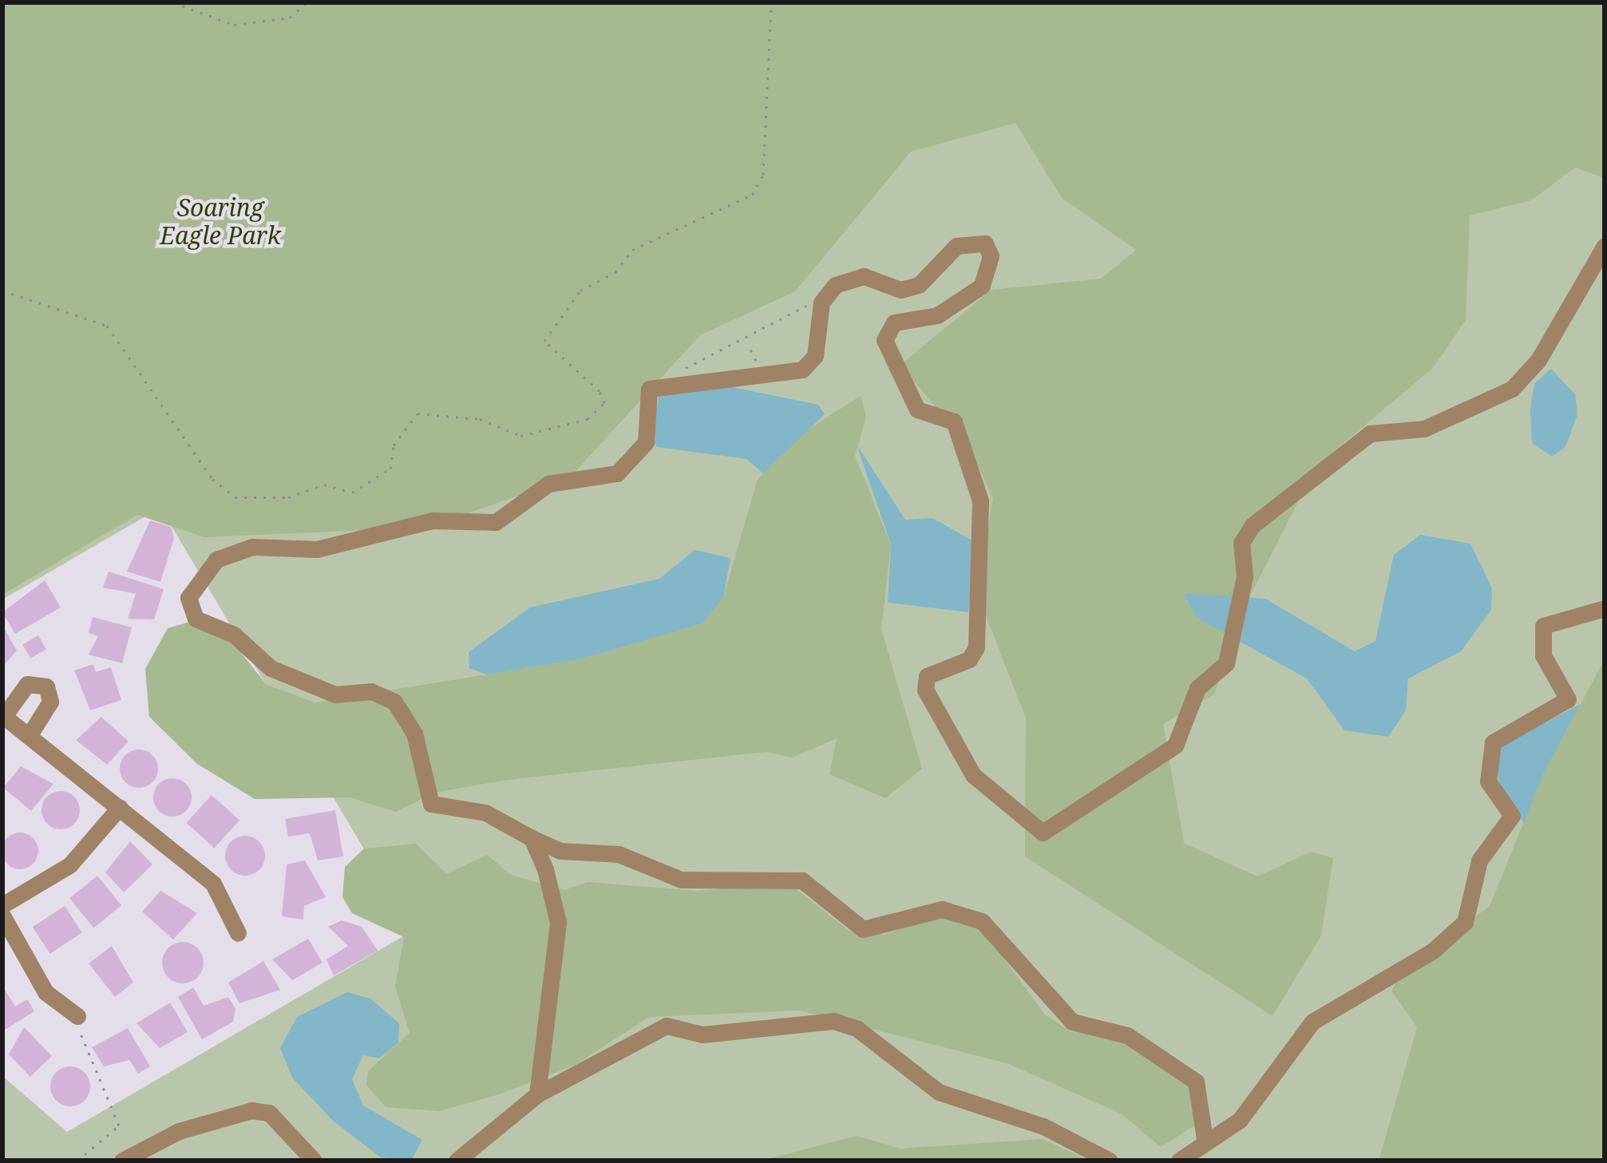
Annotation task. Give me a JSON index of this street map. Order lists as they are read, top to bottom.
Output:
{
  "parks": ["Soaring Eagle Park"]
}
